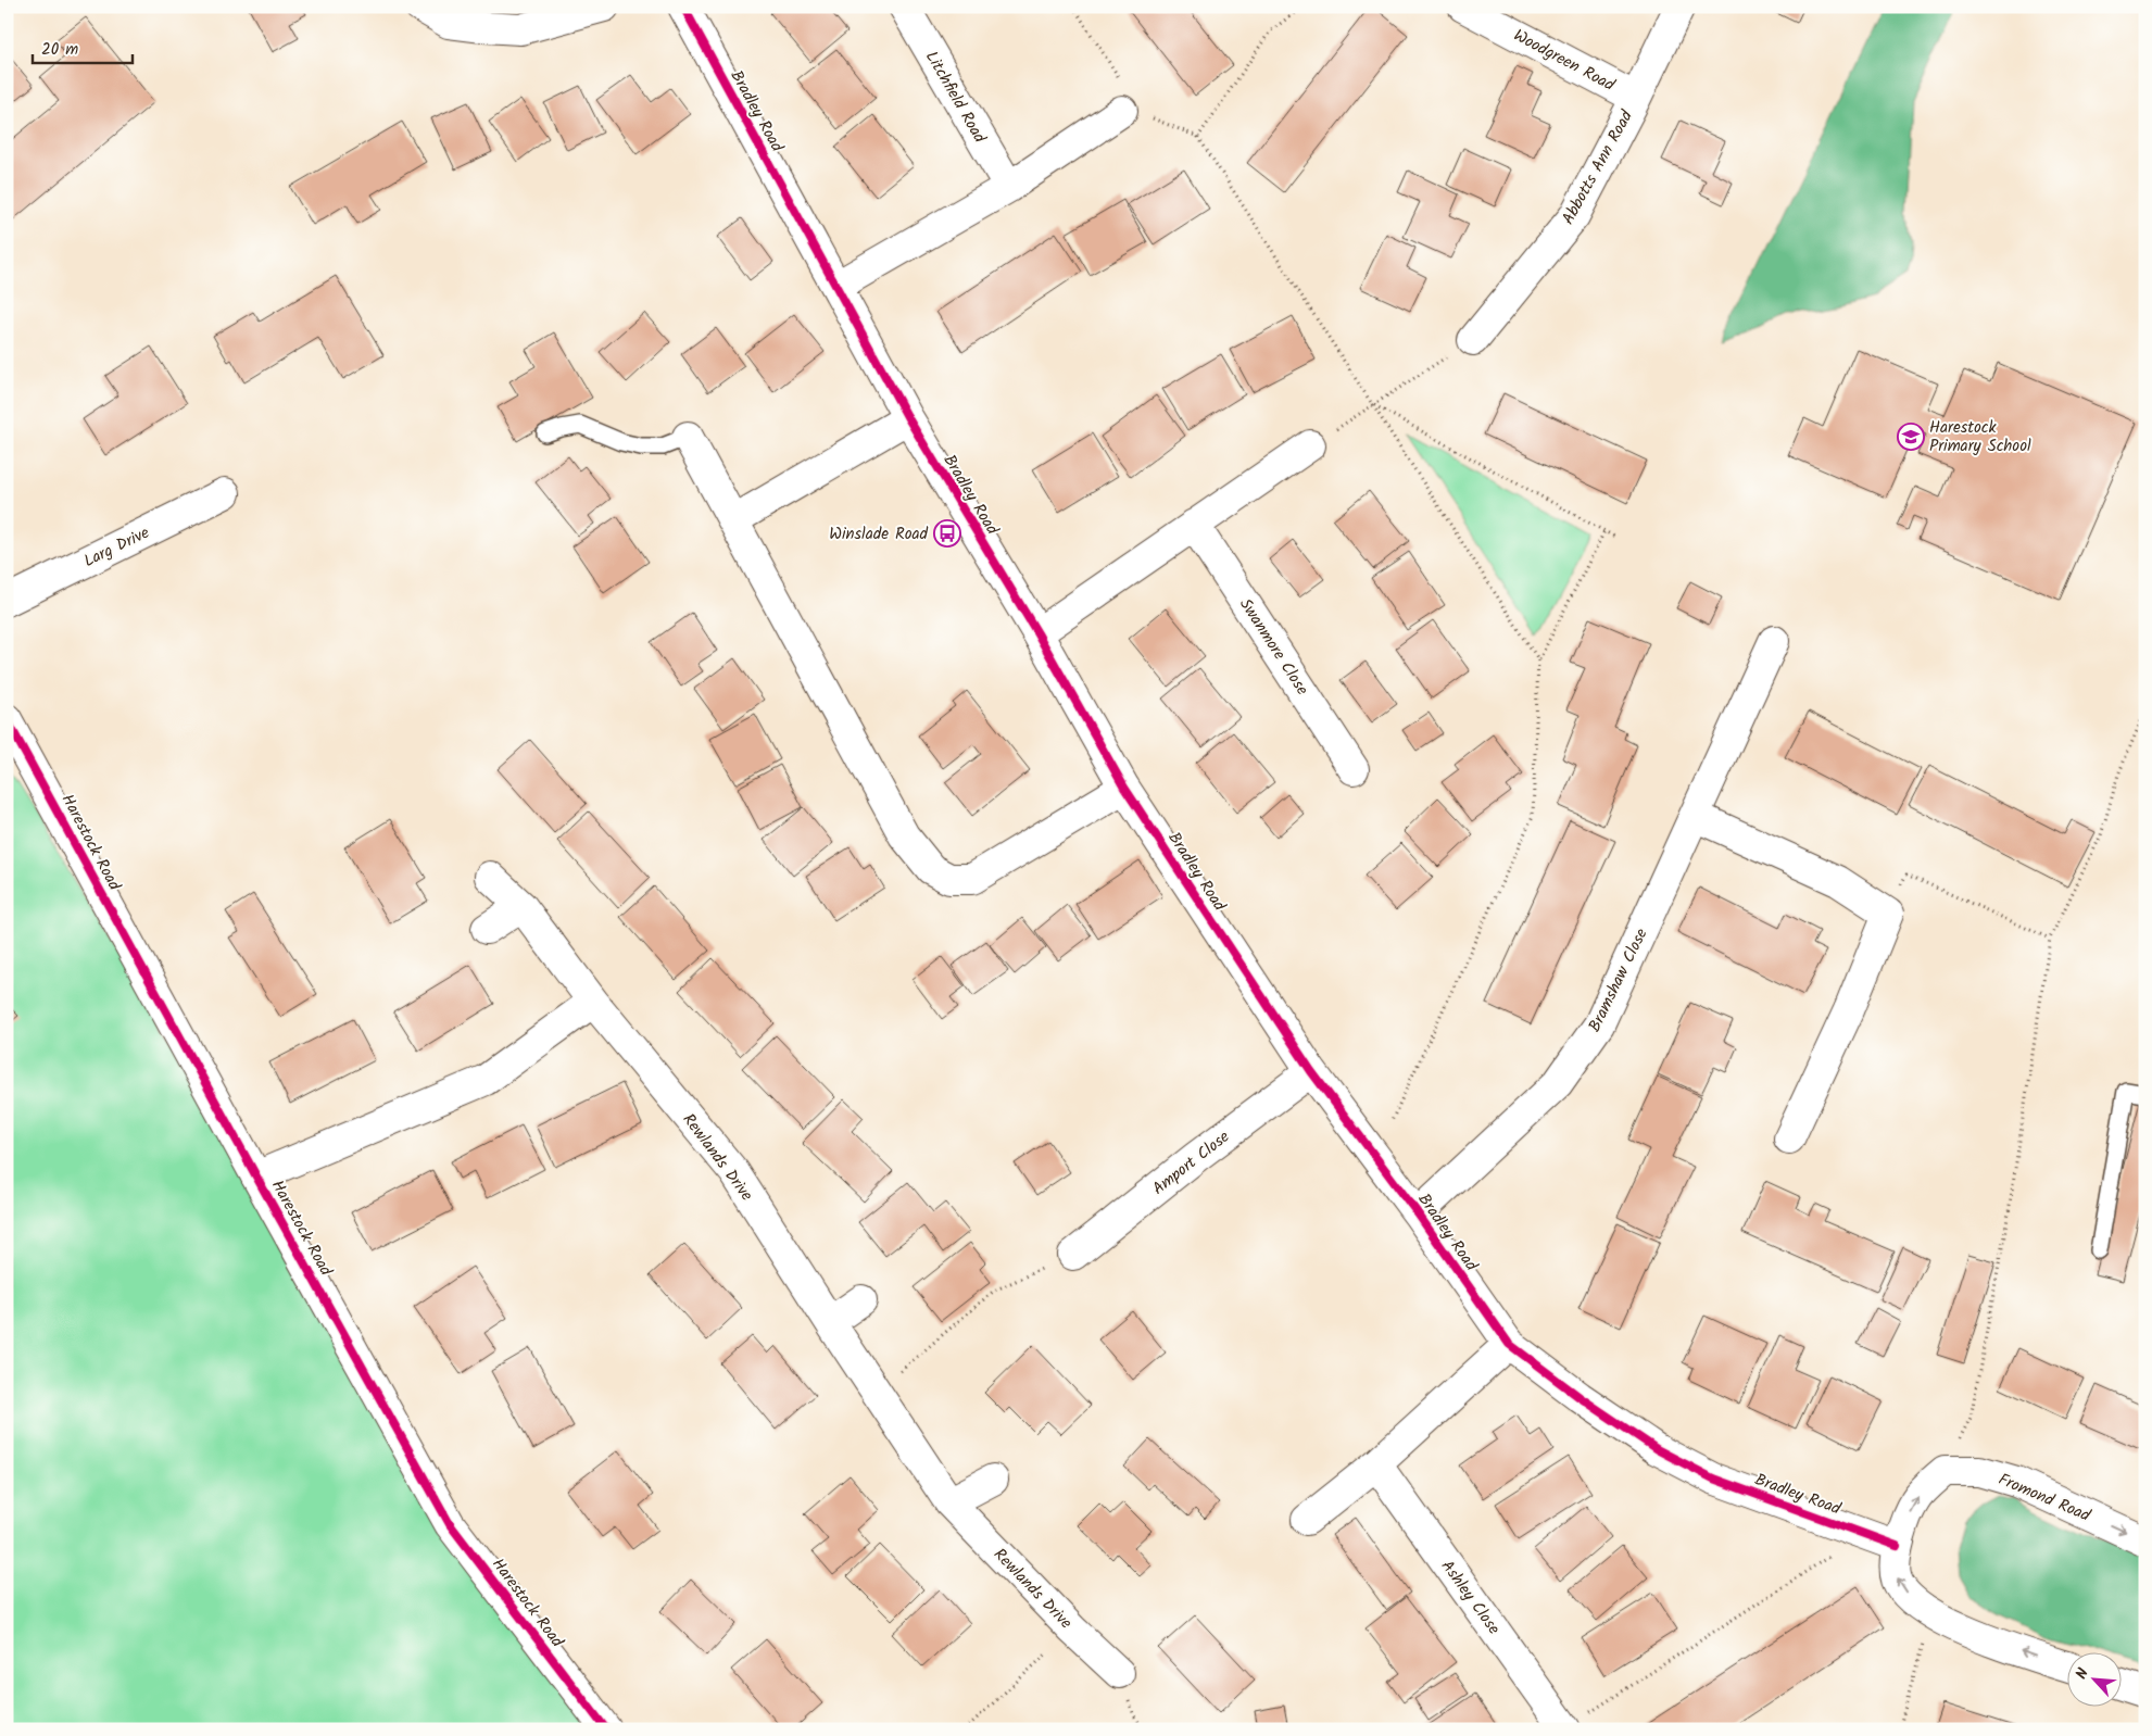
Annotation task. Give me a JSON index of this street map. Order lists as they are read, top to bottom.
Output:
{
  "streets": {
    "street": [
      "Woodgreen Road",
      "Litchfield Road",
      "Bradley Road",
      "Abbotts Ann Road",
      "Larg Drive",
      "Swanmore Close",
      "Harestock Road",
      "Bramshaw Close",
      "Rewlands Drive",
      "Amport Close",
      "Fromond Road",
      "Ashley Close"
    ]
  },
  "crossings": [
    ["Woodgreen Road", "Abbotts Ann Road"],
    ["Bradley Road", "Bramshaw Close"],
    ["Bradley Road", "Amport Close"]
  ],
  "places": {
    "school or university": ["Harestock Primary School"],
    "bus stop": ["Winslade Road"]
  },
  "scale_bar": "20 m",
  "north": "top left"
}
